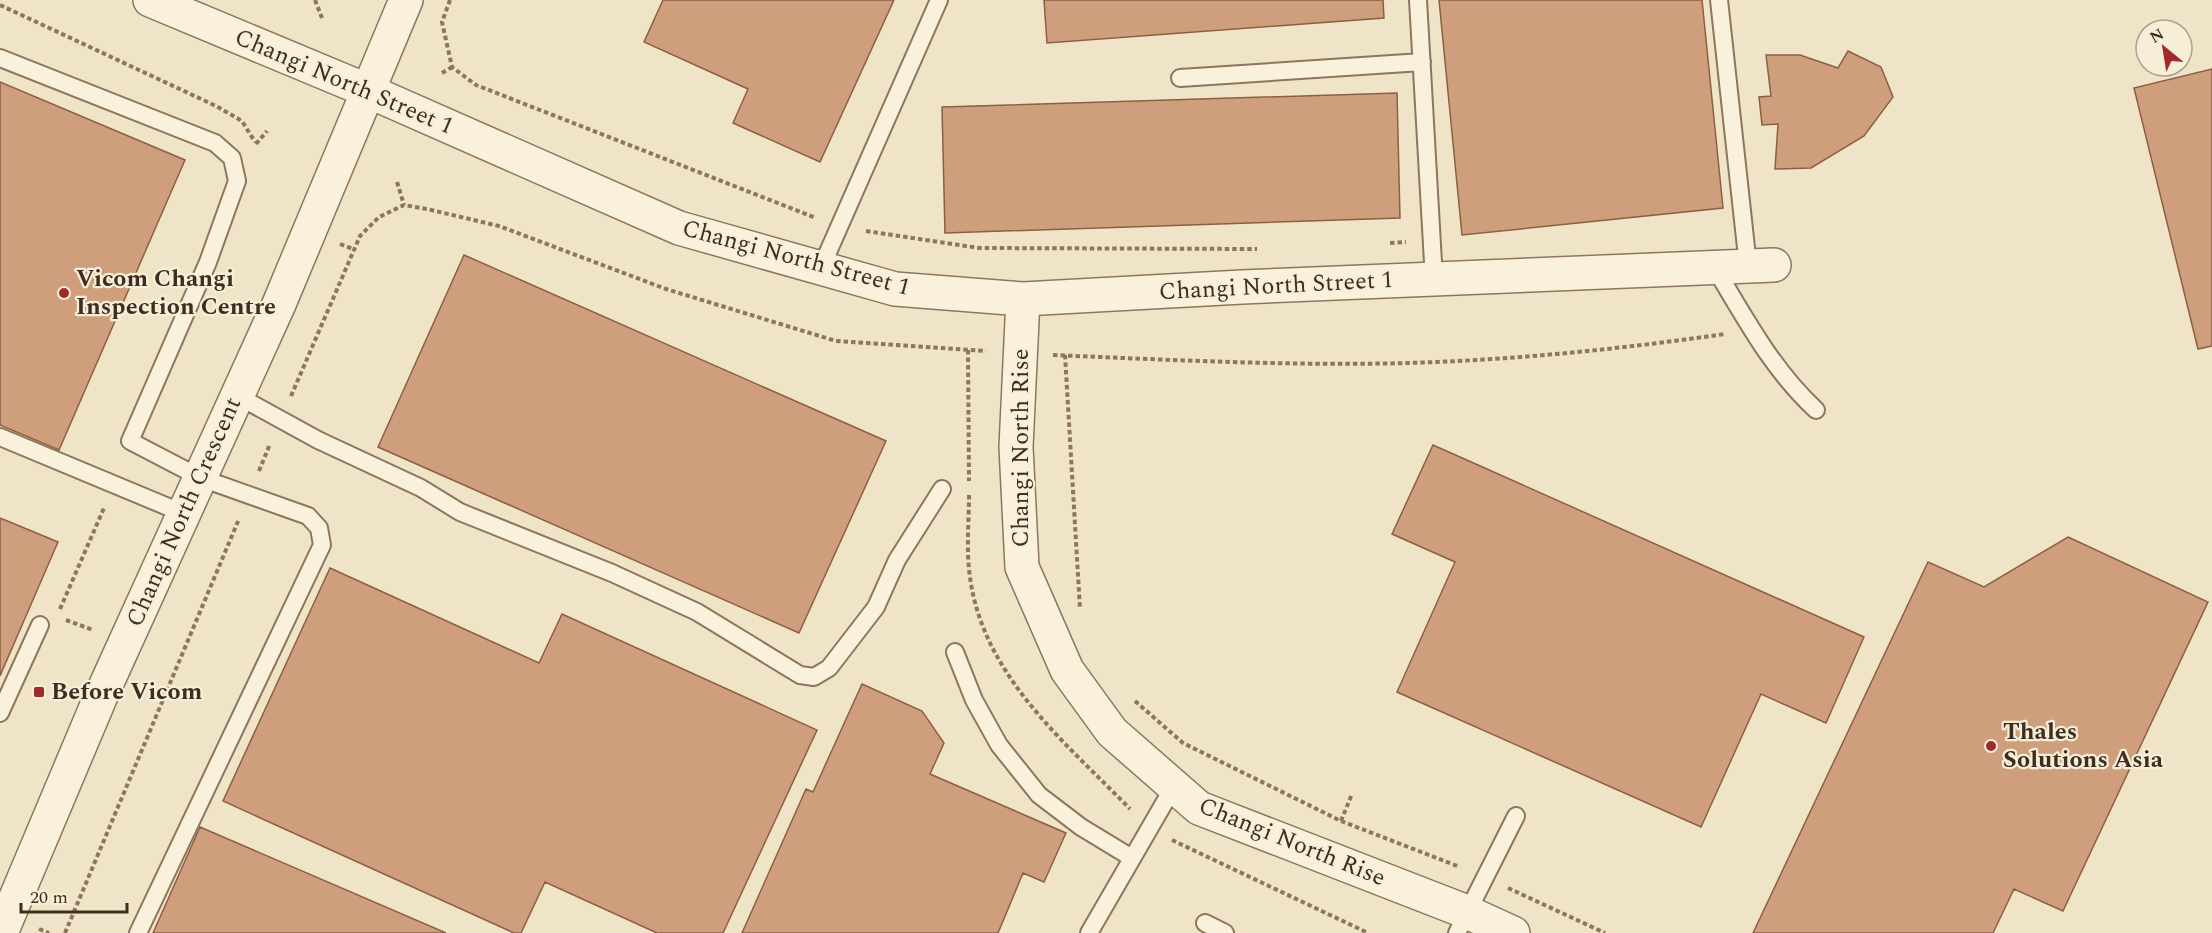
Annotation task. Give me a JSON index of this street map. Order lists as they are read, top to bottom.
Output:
{
  "streets": {
    "street": ["Changi North Street 1", "Changi North Rise", "Changi North Crescent"]
  },
  "crossings": [
    ["Changi North Street 1", "Changi North Rise"],
    ["Changi North Street 1", "Changi North Crescent"]
  ],
  "places": {
    "other": ["Vicom Changi Inspection Centre", "Thales Solutions Asia"],
    "transit": ["Before Vicom"]
  },
  "scale_bar": "20 m",
  "north": "top left"
}
